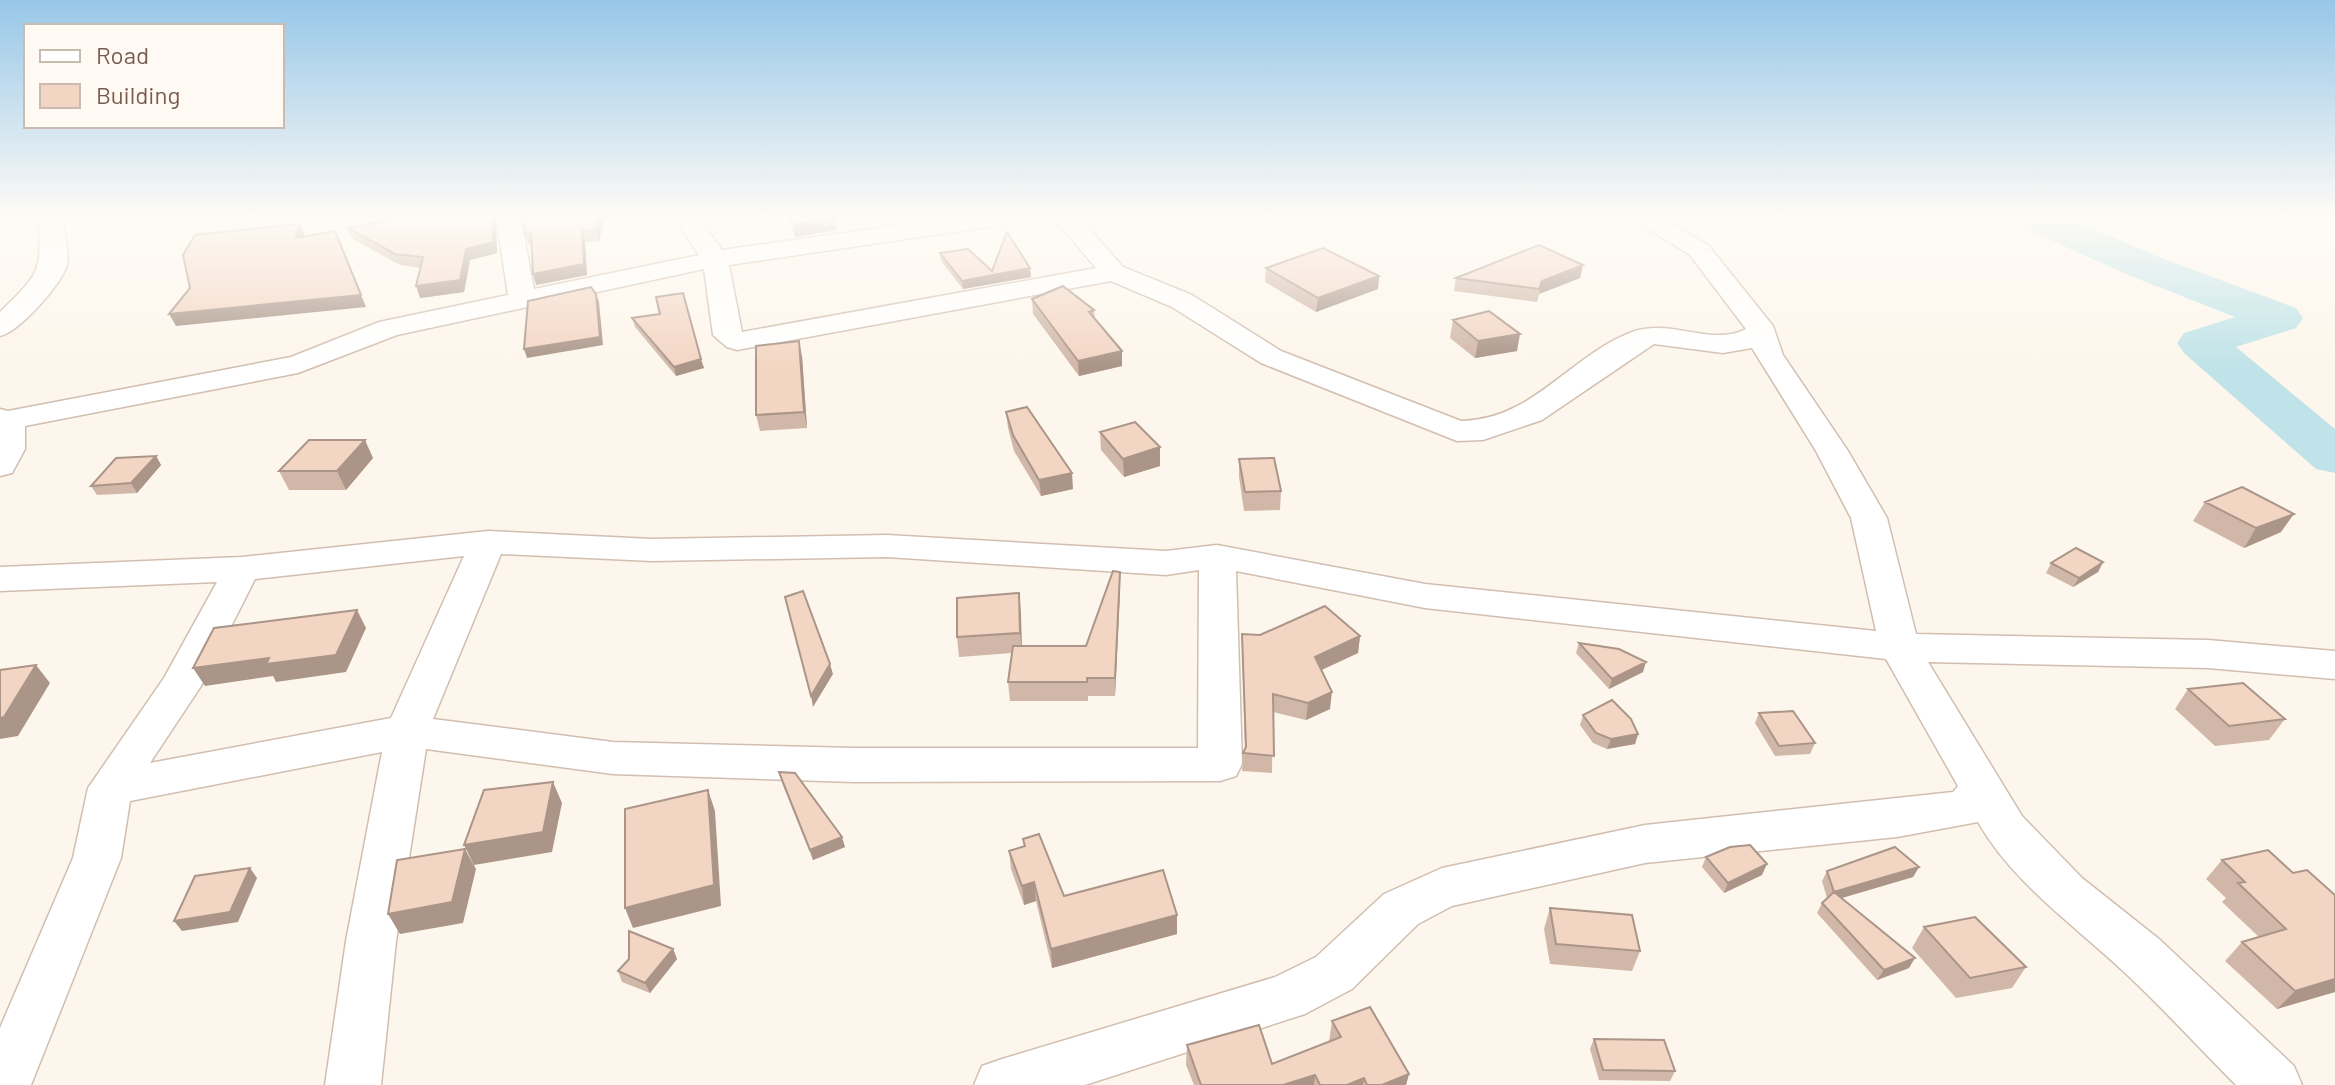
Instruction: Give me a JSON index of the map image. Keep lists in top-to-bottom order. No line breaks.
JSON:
{"legend":["Road","Building"]}
